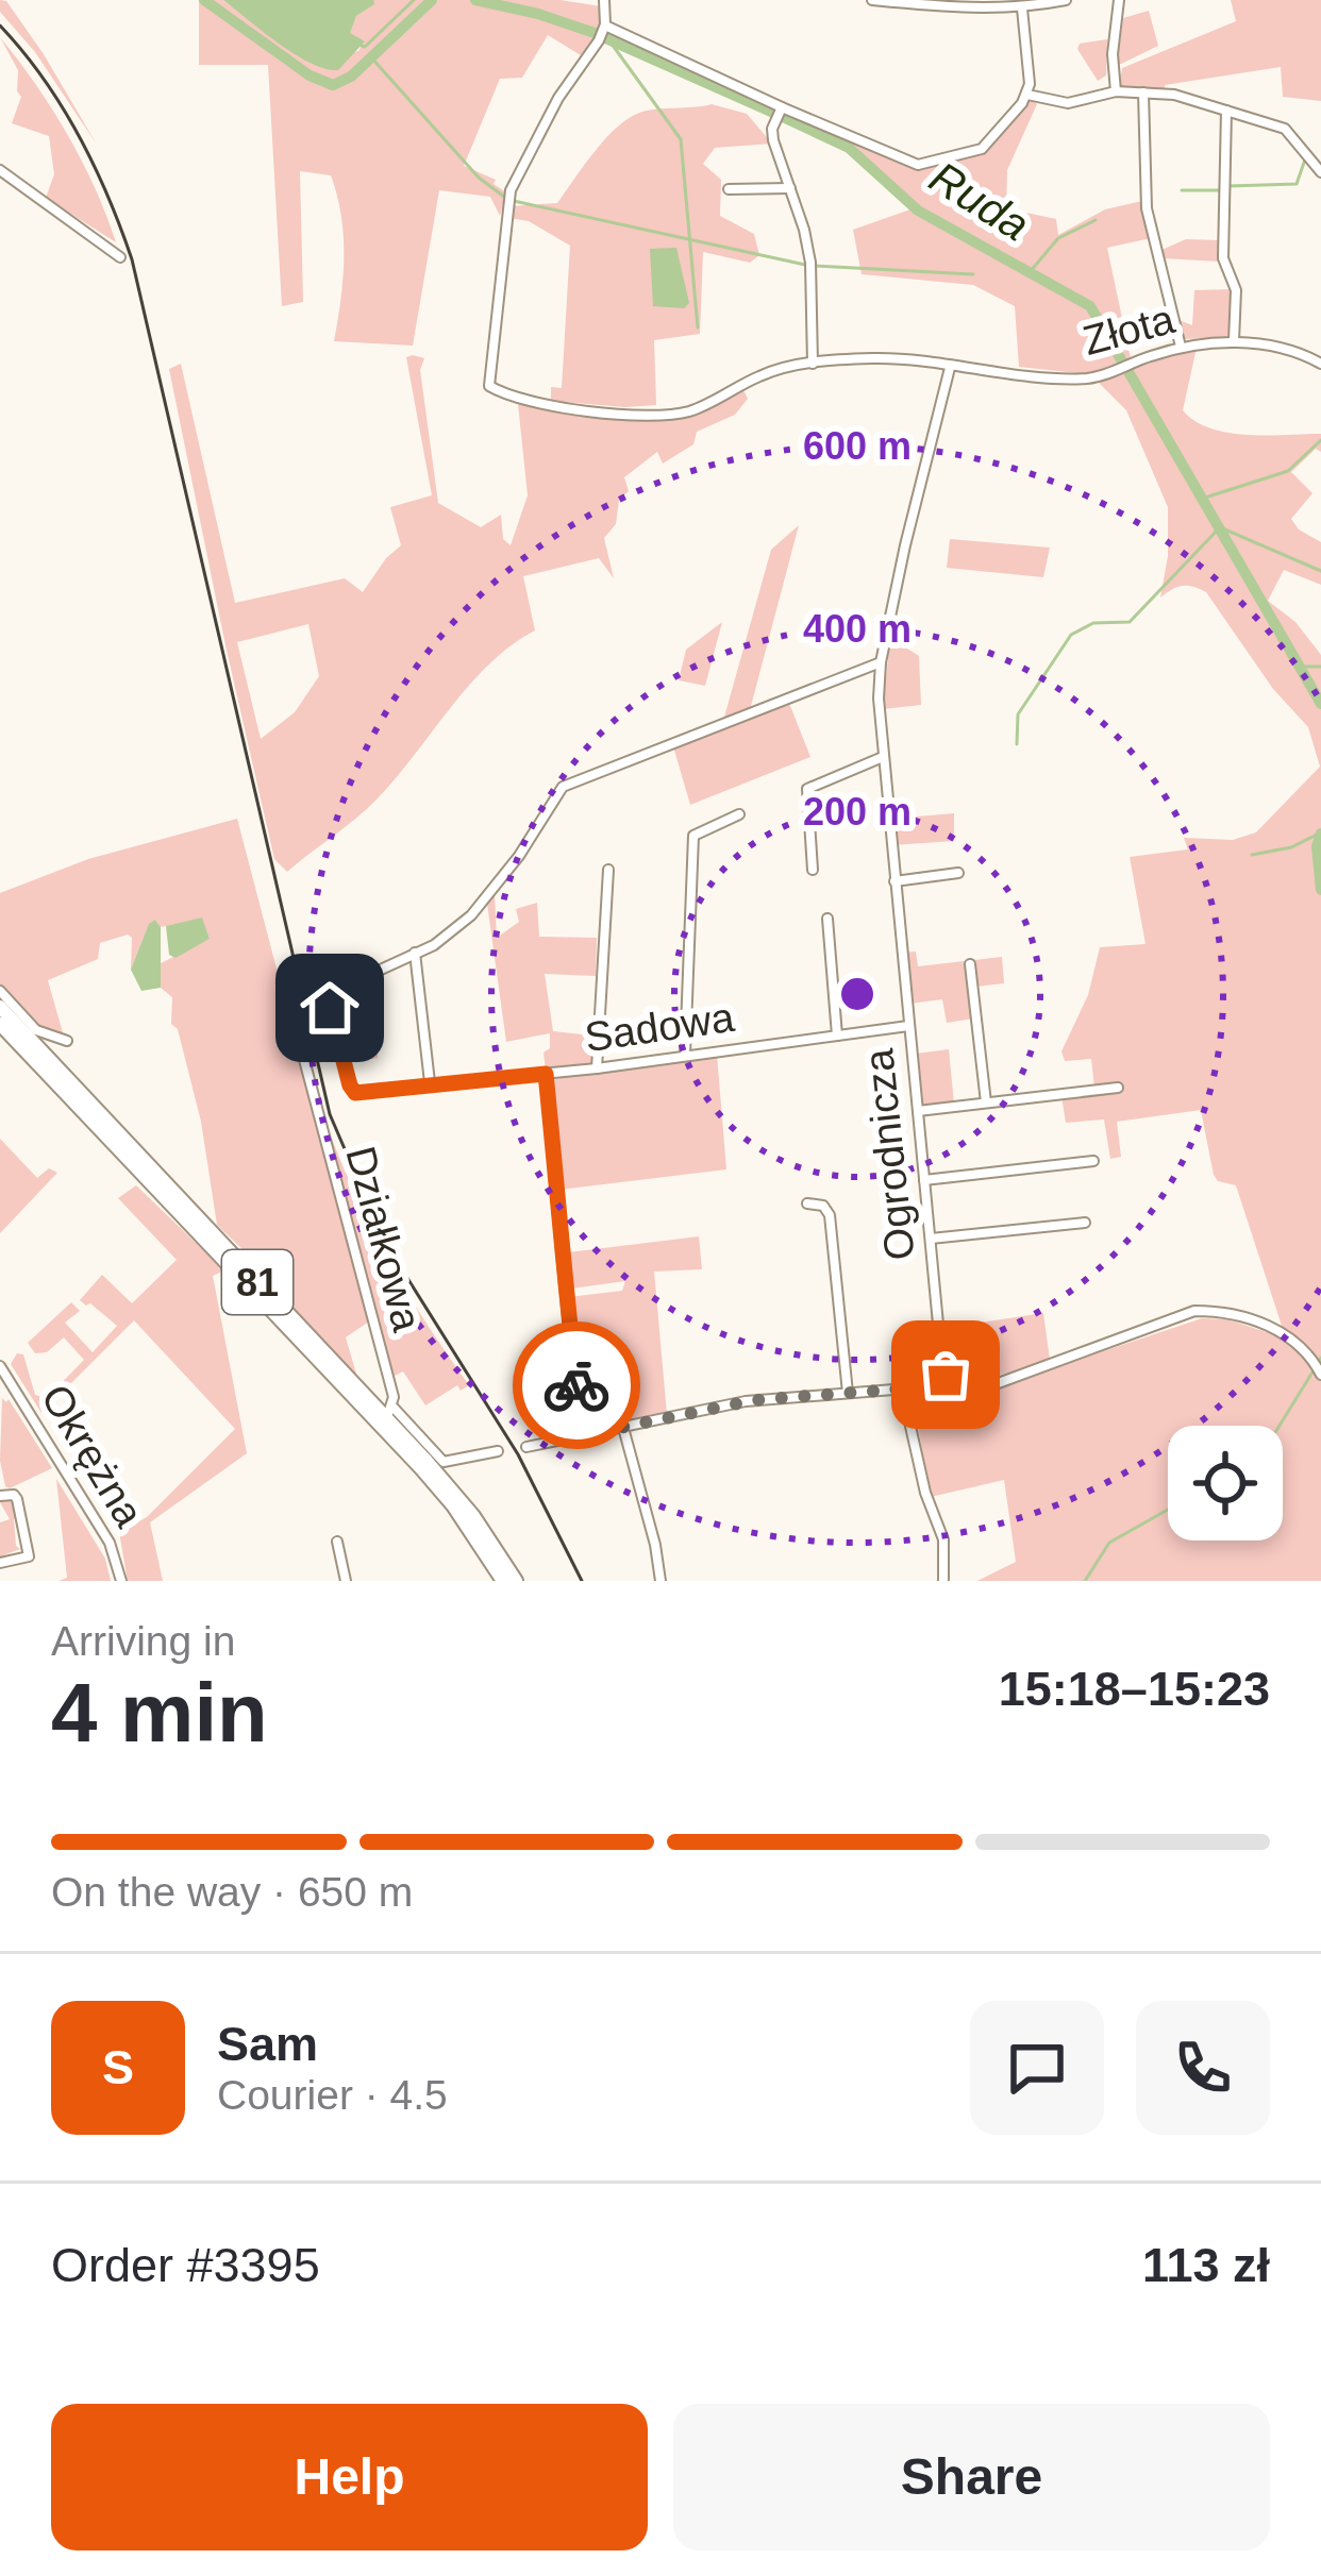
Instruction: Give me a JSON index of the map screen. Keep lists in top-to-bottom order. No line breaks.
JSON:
{"streets":{"main road":["81"],"street":["Złota","Sadowa","Ogrodnicza","Działkowa","Okrężna"]},"crossings":[["Złota","Ogrodnicza"],["Sadowa","Ogrodnicza"],["Działkowa","81"]],"water":["Ruda"],"page":{"heading":["4 min","Arriving in","15:18–15:23"],"panel":["Sam","Courier · 4.5","Order #3395","113 zł"],"bar":"On the way · 650 m","round":"S","buttons":["Help","Share"]},"rings":["600 m","400 m","200 m"]}
